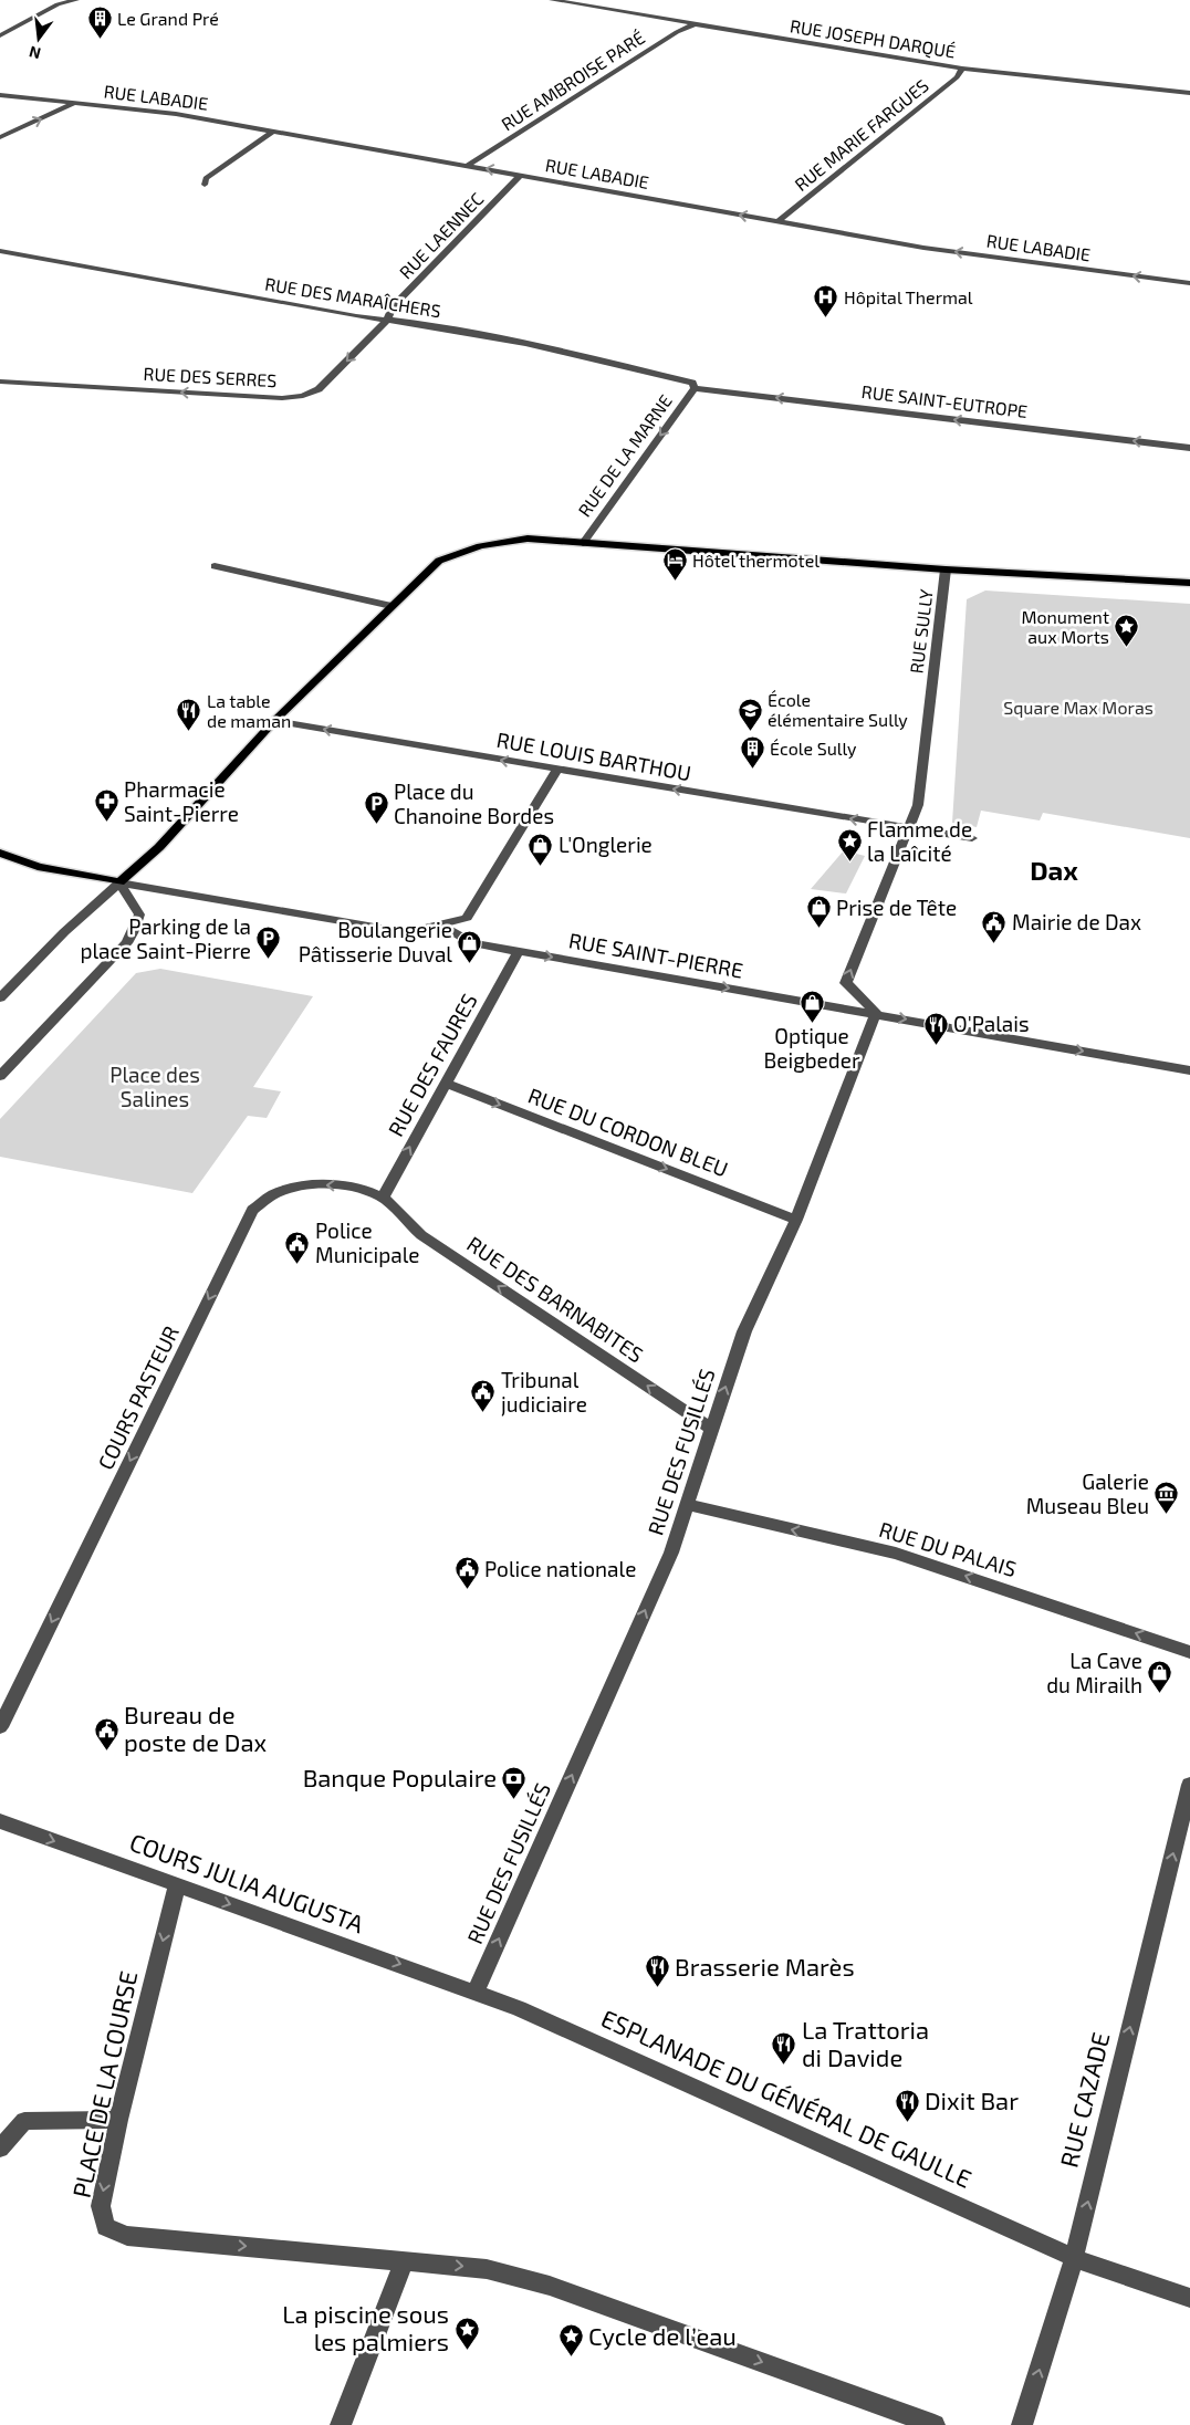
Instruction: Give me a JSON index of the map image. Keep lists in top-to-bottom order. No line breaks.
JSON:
{"streets":{"street":["RUE JOSEPH DARQUÉ","RUE AMBROISE PARÉ","RUE LABADIE","RUE MARIE FARGUES","RUE LAENNEC","RUE DES MARAÎCHERS","RUE DES SERRES","RUE SAINT-EUTROPE","RUE DE LA MARNE","RUE SULLY","RUE LOUIS BARTHOU","RUE SAINT-PIERRE","RUE DES FAURES","RUE DU CORDON BLEU","RUE DES BARNABITES","COURS PASTEUR","RUE DES FUSILLÉS","RUE DU PALAIS","COURS JULIA AUGUSTA","PLACE DE LA COURSE","ESPLANADE DU GÉNÉRAL DE GAULLE","RUE CAZADE"]},"crossings":[["RUE JOSEPH DARQUÉ","RUE AMBROISE PARÉ"],["RUE JOSEPH DARQUÉ","RUE MARIE FARGUES"],["RUE AMBROISE PARÉ","RUE LABADIE"],["RUE LABADIE","RUE MARIE FARGUES"],["RUE LABADIE","RUE LAENNEC"],["RUE LAENNEC","RUE DES MARAÎCHERS"],["RUE LAENNEC","RUE DES SERRES"],["RUE DES MARAÎCHERS","RUE DES SERRES"],["RUE DES MARAÎCHERS","RUE SAINT-EUTROPE"],["RUE DES MARAÎCHERS","RUE DE LA MARNE"],["RUE SAINT-EUTROPE","RUE DE LA MARNE"],["RUE SULLY","RUE LOUIS BARTHOU"],["RUE SULLY","RUE SAINT-PIERRE"],["RUE SULLY","RUE DES FUSILLÉS"],["RUE SAINT-PIERRE","RUE DES FAURES"],["RUE SAINT-PIERRE","RUE DES FUSILLÉS"],["RUE DES FAURES","RUE DU CORDON BLEU"],["RUE DES FAURES","RUE DES BARNABITES"],["RUE DES FAURES","COURS PASTEUR"],["RUE DU CORDON BLEU","RUE DES FUSILLÉS"],["RUE DES BARNABITES","COURS PASTEUR"],["RUE DES BARNABITES","RUE DES FUSILLÉS"],["RUE DES FUSILLÉS","RUE DU PALAIS"],["RUE DES FUSILLÉS","COURS JULIA AUGUSTA"],["RUE DES FUSILLÉS","ESPLANADE DU GÉNÉRAL DE GAULLE"],["COURS JULIA AUGUSTA","PLACE DE LA COURSE"],["COURS JULIA AUGUSTA","ESPLANADE DU GÉNÉRAL DE GAULLE"],["ESPLANADE DU GÉNÉRAL DE GAULLE","RUE CAZADE"]],"one_way":["RUE LABADIE","RUE DES SERRES","RUE SAINT-EUTROPE","RUE DE LA MARNE","RUE SULLY","RUE LOUIS BARTHOU","RUE SAINT-PIERRE","RUE DES FAURES","RUE DU CORDON BLEU","RUE DES BARNABITES","COURS PASTEUR","RUE DES FUSILLÉS","RUE DU PALAIS","COURS JULIA AUGUSTA","RUE CAZADE"],"districts":["Dax"],"parks":["Square Max Moras","Place des Salines"],"places":{"building":["Le Grand Pré","École Sully"],"hospital":["Hôpital Thermal"],"hotel":["Hôtel thermotel"],"place":["Monument aux Morts","Flamme de la Laîcité","La piscine sous les palmiers","Cycle de l’eau"],"school or university":["École élémentaire Sully"],"restaurant":["La table de maman","O'Palais","Brasserie Marès","La Trattoria di Davide","Dixit Bar"],"pharmacy":["Pharmacie Saint-Pierre"],"parking":["Place du Chanoine Bordes","Parking de la place Saint-Pierre"],"shop":["L'Onglerie","Prise de Tête","Boulangerie Pâtisserie Duval","Optique Beigbeder","La Cave du Mirailh"],"public building":["Mairie de Dax","Police Municipale","Tribunal judiciaire","Police nationale","Bureau de poste de Dax"],"museum":["Galerie Museau Bleu"],"bank":["Banque Populaire"]},"north":"bottom"}
